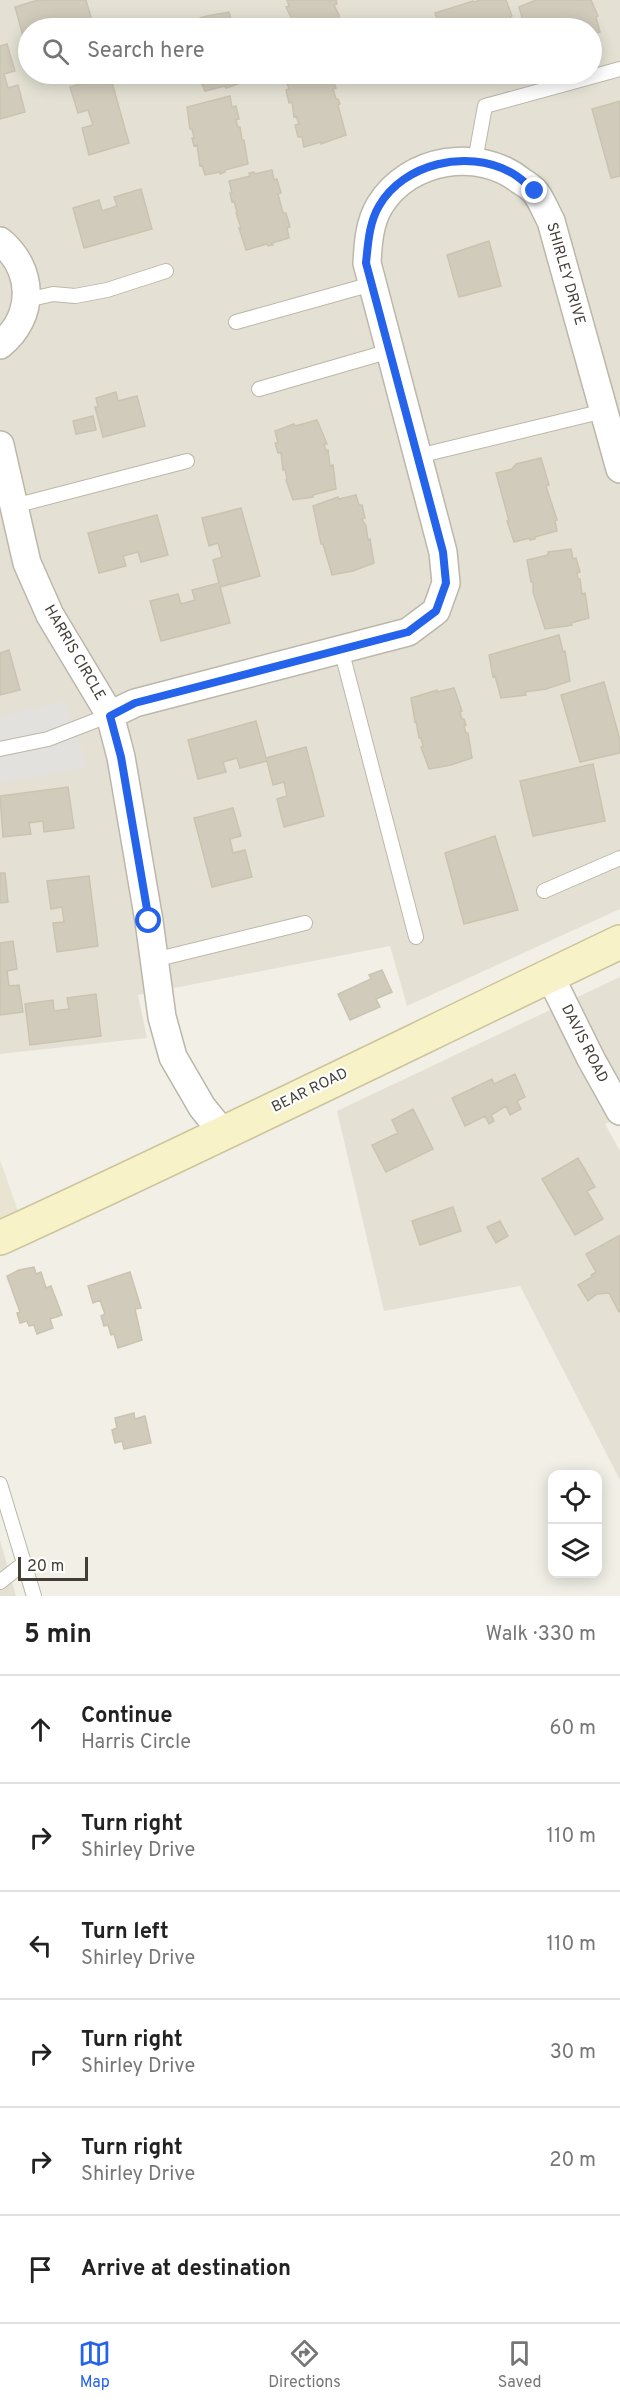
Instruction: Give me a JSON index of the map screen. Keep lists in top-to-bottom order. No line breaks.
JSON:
{"streets":{"main road":["BEAR ROAD"],"street":["SHIRLEY DRIVE","HARRIS CIRCLE","DAVIS ROAD"]},"crossings":[["SHIRLEY DRIVE","HARRIS CIRCLE"],["HARRIS CIRCLE","BEAR ROAD"],["DAVIS ROAD","BEAR ROAD"]],"scale_bar":"20 m","page":{"search":"Search here","scale":"20 m","heading":["5 min","Walk · 330 m"],"list":[["Continue","Harris Circle","60 m"],["Turn right","Shirley Drive","110 m"],["Turn left","Shirley Drive","110 m"],["Turn right","Shirley Drive","30 m"],["Turn right","Shirley Drive","20 m"],"Arrive at destination"],"nav":["Map","Directions","Saved"]}}
